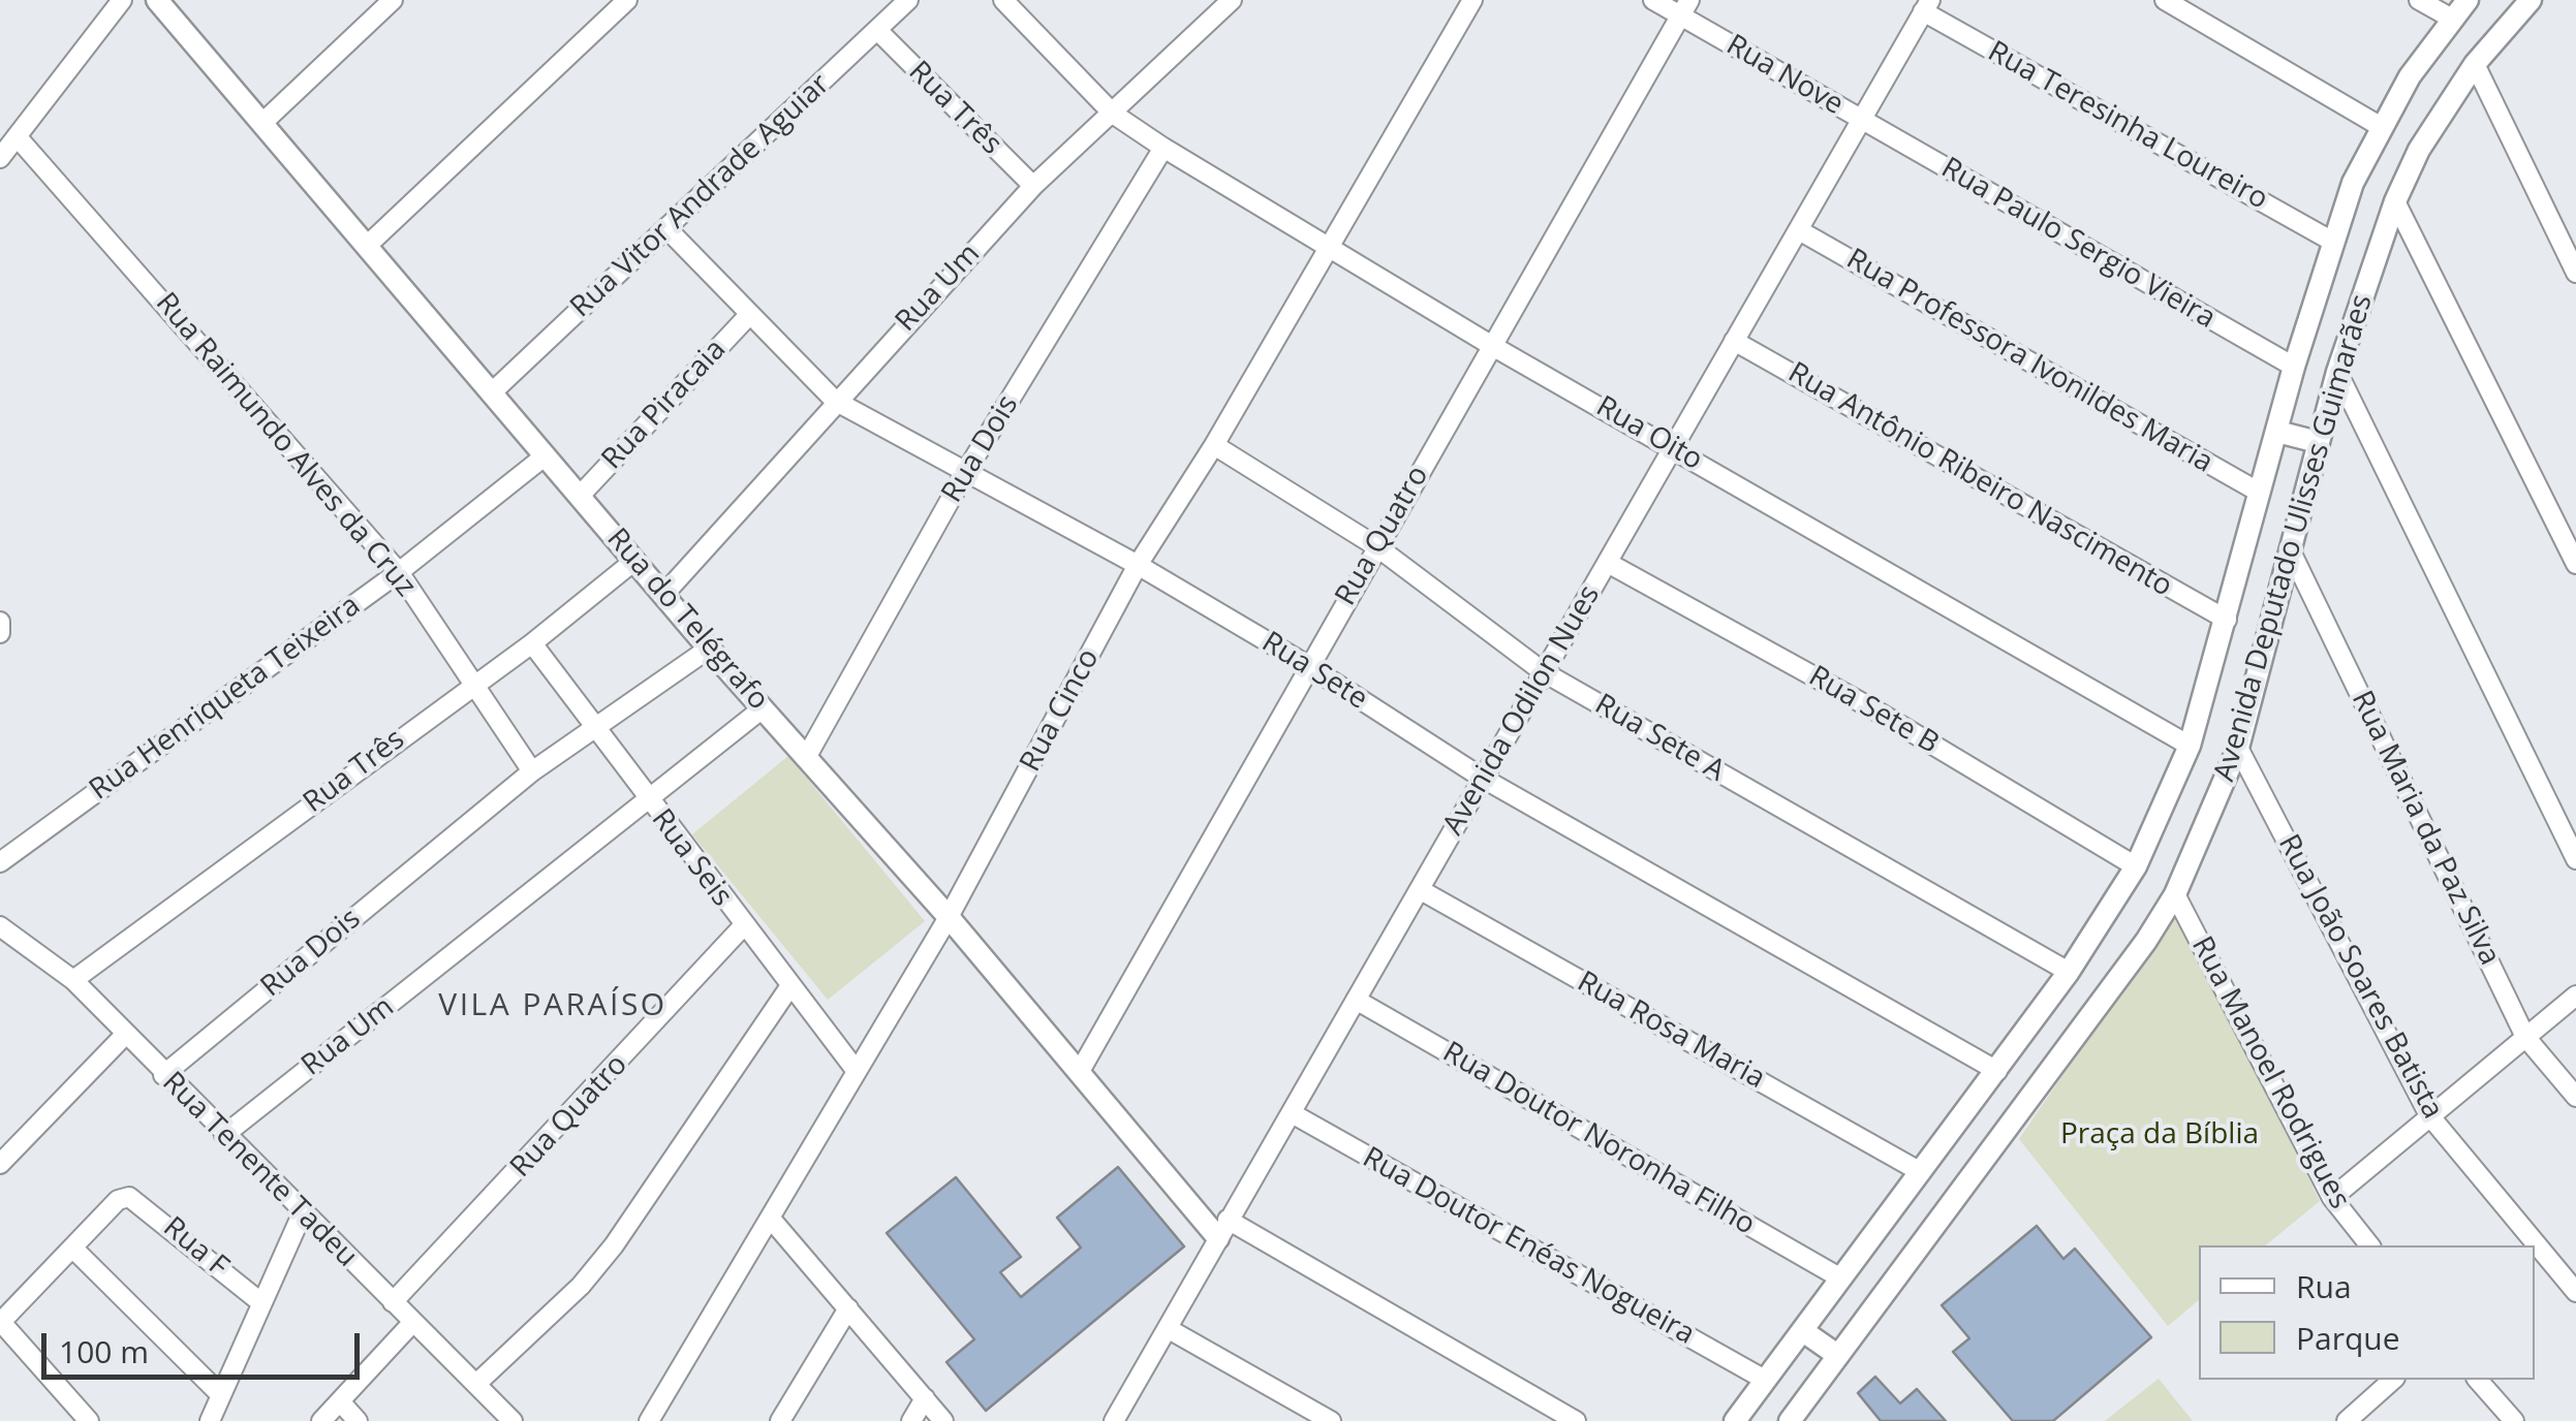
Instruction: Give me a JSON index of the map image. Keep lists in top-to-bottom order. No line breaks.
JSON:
{"streets":{"street":["Rua Nove","Rua Três","Rua Teresinha Loureiro","Rua Vitor Andrade Aguiar","Rua Paulo Sergio Vieira","Rua Um","Rua Professora Ivonildes Maria","Rua Piracaia","Rua Oito","Rua Raimundo Alves da Cruz","Rua Dois","Rua Antônio Ribeiro Nascimento","Rua Quatro","Avenida Deputado Ulisses Guimarães","Rua do Telégrafo","Rua Sete","Rua Henriqueta Teixeira","Rua Cinco","Avenida Odilon Nues","Rua Sete B","Rua Sete A","Rua Maria da Paz Silva","Rua Seis","Rua João Soares Batista","Rua Rosa Maria","Rua Manoel Rodrigues","Rua Doutor Noronha Filho","Rua Tenente Tadeu","Rua Doutor Enéas Nogueira","Rua F"]},"crossings":[["Rua Nove","Rua Paulo Sergio Vieira"],["Rua Nove","Rua Quatro"],["Rua Nove","Avenida Odilon Nues"],["Rua Três","Rua Vitor Andrade Aguiar"],["Rua Três","Rua Um"],["Rua Três","Rua Raimundo Alves da Cruz"],["Rua Três","Rua do Telégrafo"],["Rua Três","Rua Seis"],["Rua Três","Rua Tenente Tadeu"],["Rua Teresinha Loureiro","Avenida Deputado Ulisses Guimarães"],["Rua Teresinha Loureiro","Avenida Odilon Nues"],["Rua Vitor Andrade Aguiar","Rua do Telégrafo"],["Rua Vitor Andrade Aguiar","Rua Sete"],["Rua Paulo Sergio Vieira","Avenida Deputado Ulisses Guimarães"],["Rua Paulo Sergio Vieira","Avenida Odilon Nues"],["Rua Um","Rua Oito"],["Rua Um","Rua do Telégrafo"],["Rua Um","Rua Sete"],["Rua Um","Rua Seis"],["Rua Um","Rua Tenente Tadeu"],["Rua Professora Ivonildes Maria","Avenida Deputado Ulisses Guimarães"],["Rua Professora Ivonildes Maria","Avenida Odilon Nues"],["Rua Piracaia","Rua do Telégrafo"],["Rua Piracaia","Rua Sete"],["Rua Oito","Rua Dois"],["Rua Oito","Rua Quatro"],["Rua Oito","Avenida Deputado Ulisses Guimarães"],["Rua Oito","Rua Cinco"],["Rua Oito","Avenida Odilon Nues"],["Rua Raimundo Alves da Cruz","Rua Dois"],["Rua Raimundo Alves da Cruz","Rua Henriqueta Teixeira"],["Rua Dois","Rua do Telégrafo"],["Rua Dois","Rua Sete"],["Rua Dois","Rua Seis"],["Rua Dois","Rua Tenente Tadeu"],["Rua Antônio Ribeiro Nascimento","Avenida Deputado Ulisses Guimarães"],["Rua Antônio Ribeiro Nascimento","Avenida Odilon Nues"],["Rua Quatro","Rua do Telégrafo"],["Rua Quatro","Rua Sete"],["Rua Quatro","Rua Sete A"],["Rua Quatro","Rua Seis"],["Rua Quatro","Rua Tenente Tadeu"],["Avenida Deputado Ulisses Guimarães","Rua Sete"],["Avenida Deputado Ulisses Guimarães","Rua Sete B"],["Avenida Deputado Ulisses Guimarães","Rua Sete A"],["Avenida Deputado Ulisses Guimarães","Rua Maria da Paz Silva"],["Avenida Deputado Ulisses Guimarães","Rua João Soares Batista"],["Avenida Deputado Ulisses Guimarães","Rua Rosa Maria"],["Avenida Deputado Ulisses Guimarães","Rua Manoel Rodrigues"],["Avenida Deputado Ulisses Guimarães","Rua Doutor Noronha Filho"],["Avenida Deputado Ulisses Guimarães","Rua Doutor Enéas Nogueira"],["Rua do Telégrafo","Rua Henriqueta Teixeira"],["Rua do Telégrafo","Rua Cinco"],["Rua do Telégrafo","Avenida Odilon Nues"],["Rua Sete","Rua Cinco"],["Rua Sete","Avenida Odilon Nues"],["Rua Cinco","Rua Sete A"],["Rua Cinco","Rua Seis"],["Avenida Odilon Nues","Rua Sete B"],["Avenida Odilon Nues","Rua Sete A"],["Avenida Odilon Nues","Rua Rosa Maria"],["Avenida Odilon Nues","Rua Doutor Noronha Filho"],["Avenida Odilon Nues","Rua Doutor Enéas Nogueira"]],"districts":["VILA PARAÍSO"],"parks":["Praça da Bíblia"],"legend":["Rua","Parque"],"scale_bar":"100 m"}
